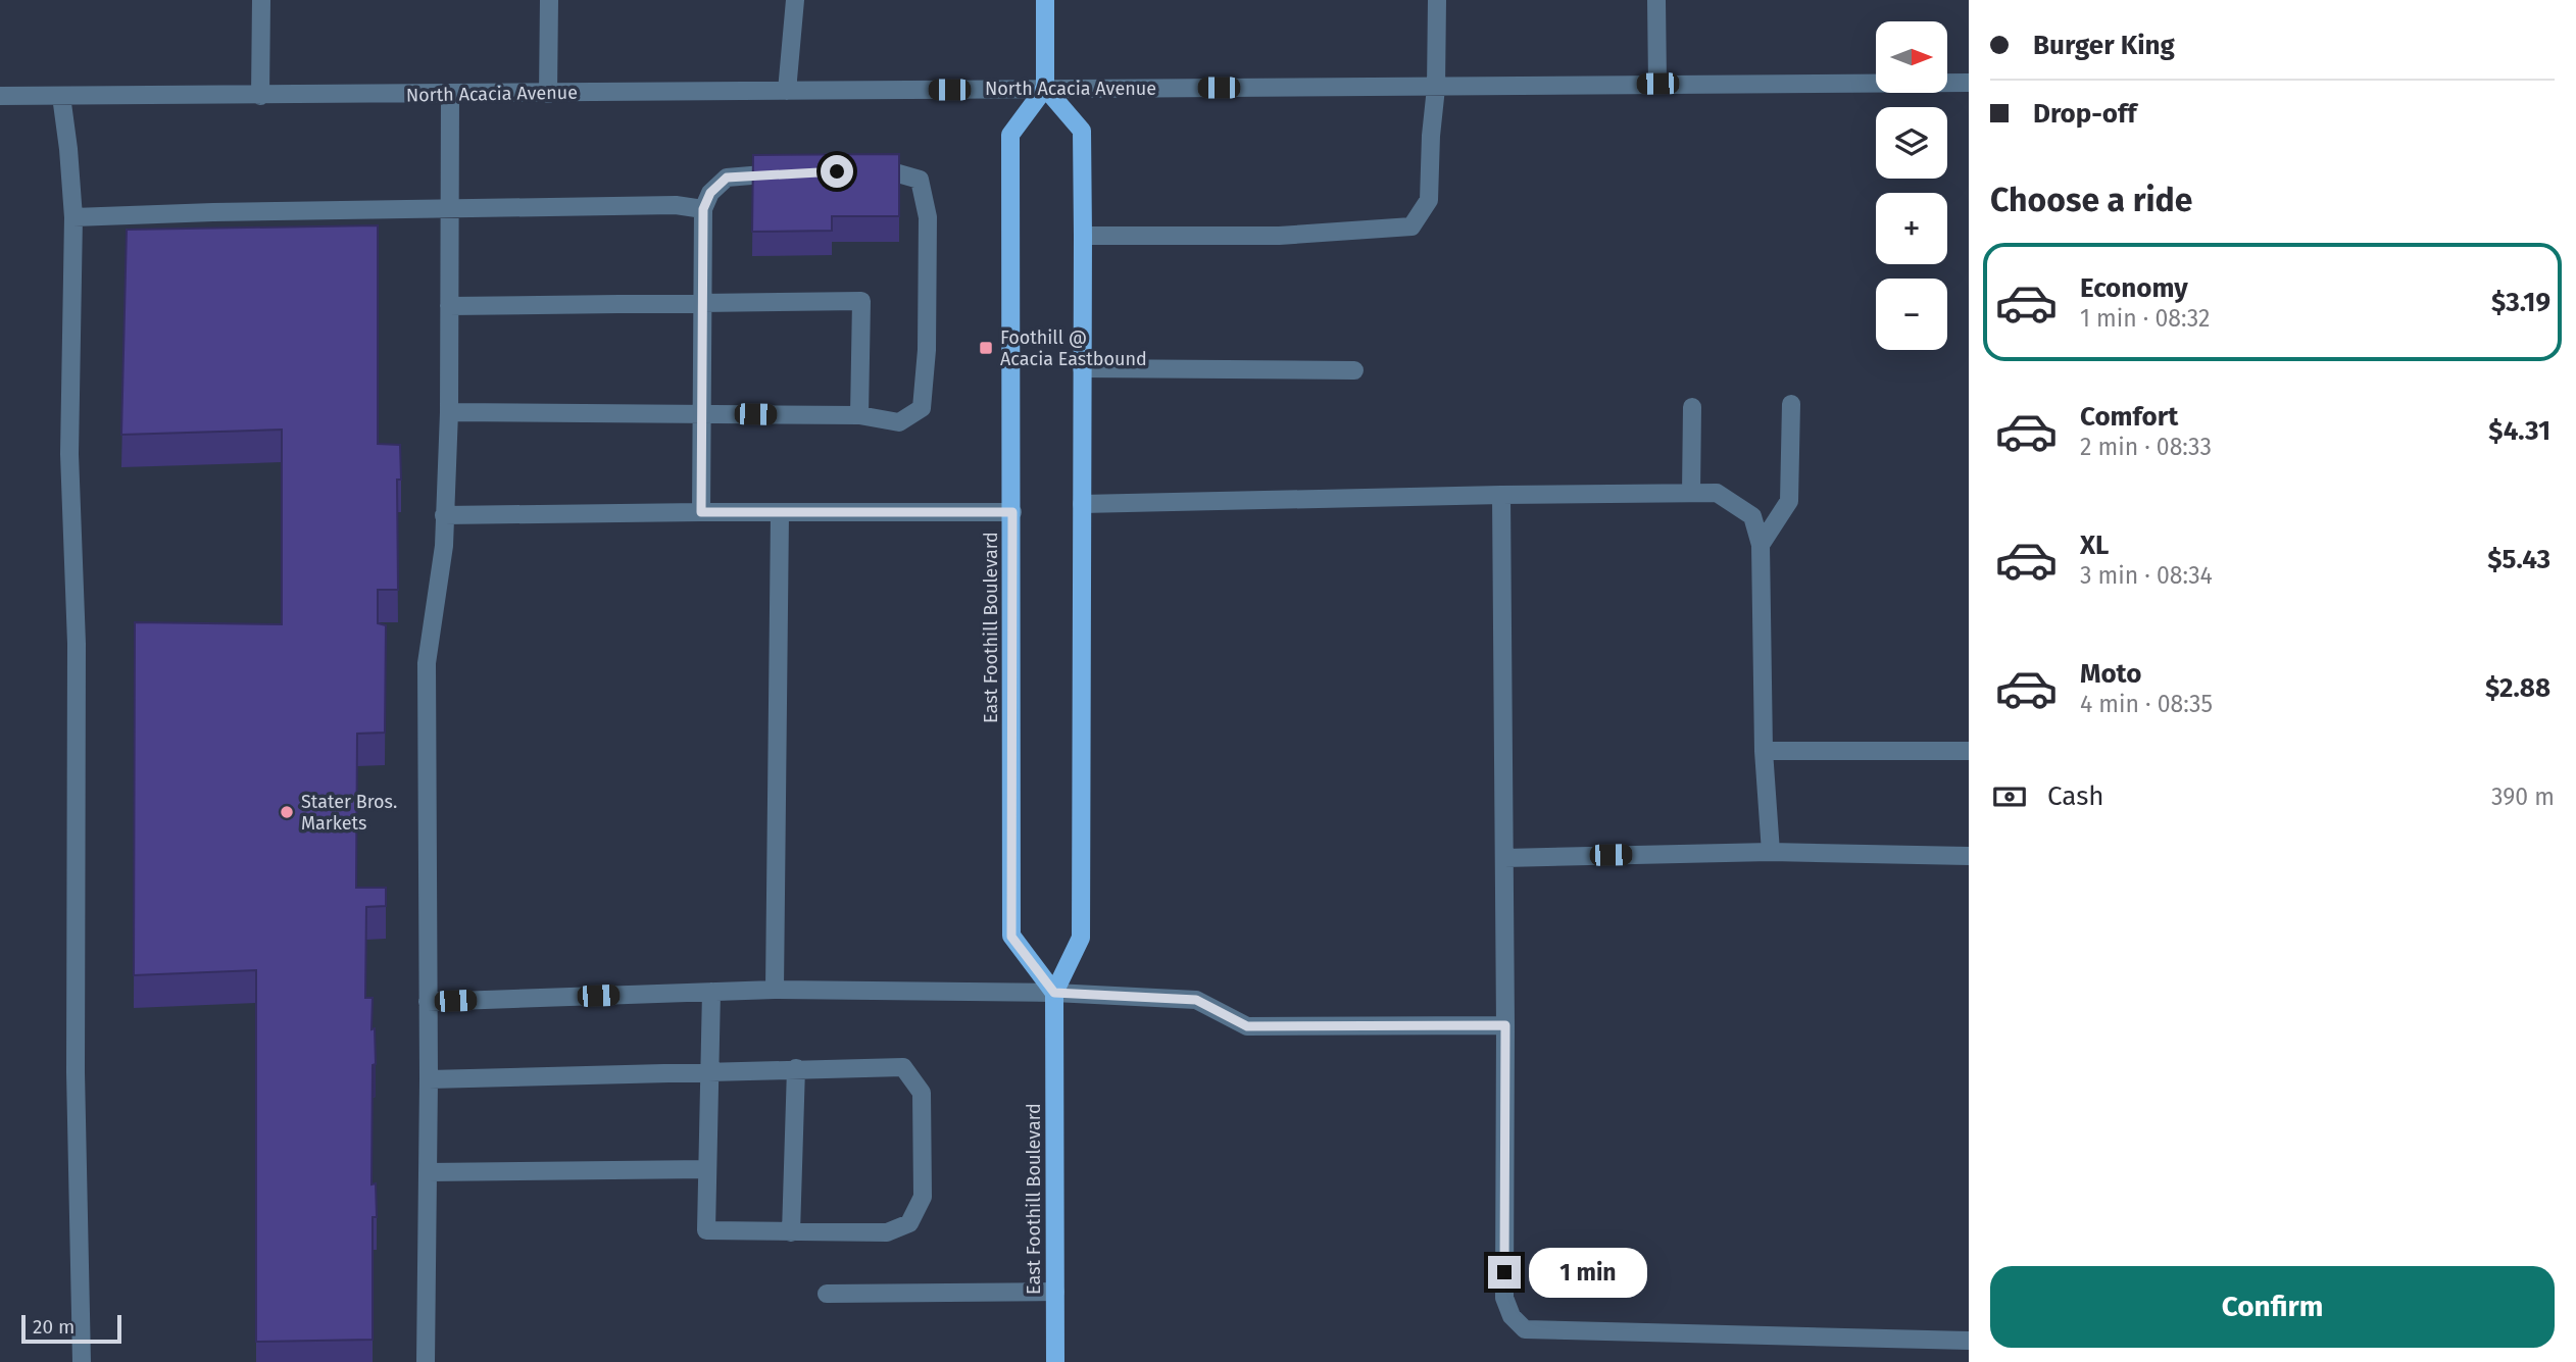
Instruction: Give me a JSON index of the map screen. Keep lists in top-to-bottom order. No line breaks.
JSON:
{"streets":{"main road":["East Foothill Boulevard"],"street":["North Acacia Avenue"]},"crossings":[["North Acacia Avenue","East Foothill Boulevard"]],"places":{"transit":["Foothill @ Acacia Eastbound"],"other":["Stater Bros. Markets"]},"scale_bar":"20 m","north":"right","page":{"banner":["Burger King","Drop-off"],"map_buttons":["+","−"],"heading":"Choose a ride","list":[{"name":"Economy","note":"1 min · 08:32","value":"$3.19"},{"name":"Comfort","note":"2 min · 08:33","value":"$4.31"},{"name":"XL","note":"3 min · 08:34","value":"$5.43"},{"name":"Moto","note":"4 min · 08:35","value":"$2.88"}],"pay":["Cash","390 m"],"bubble":"1 min","buttons":"Confirm","scale":"20 m"}}
